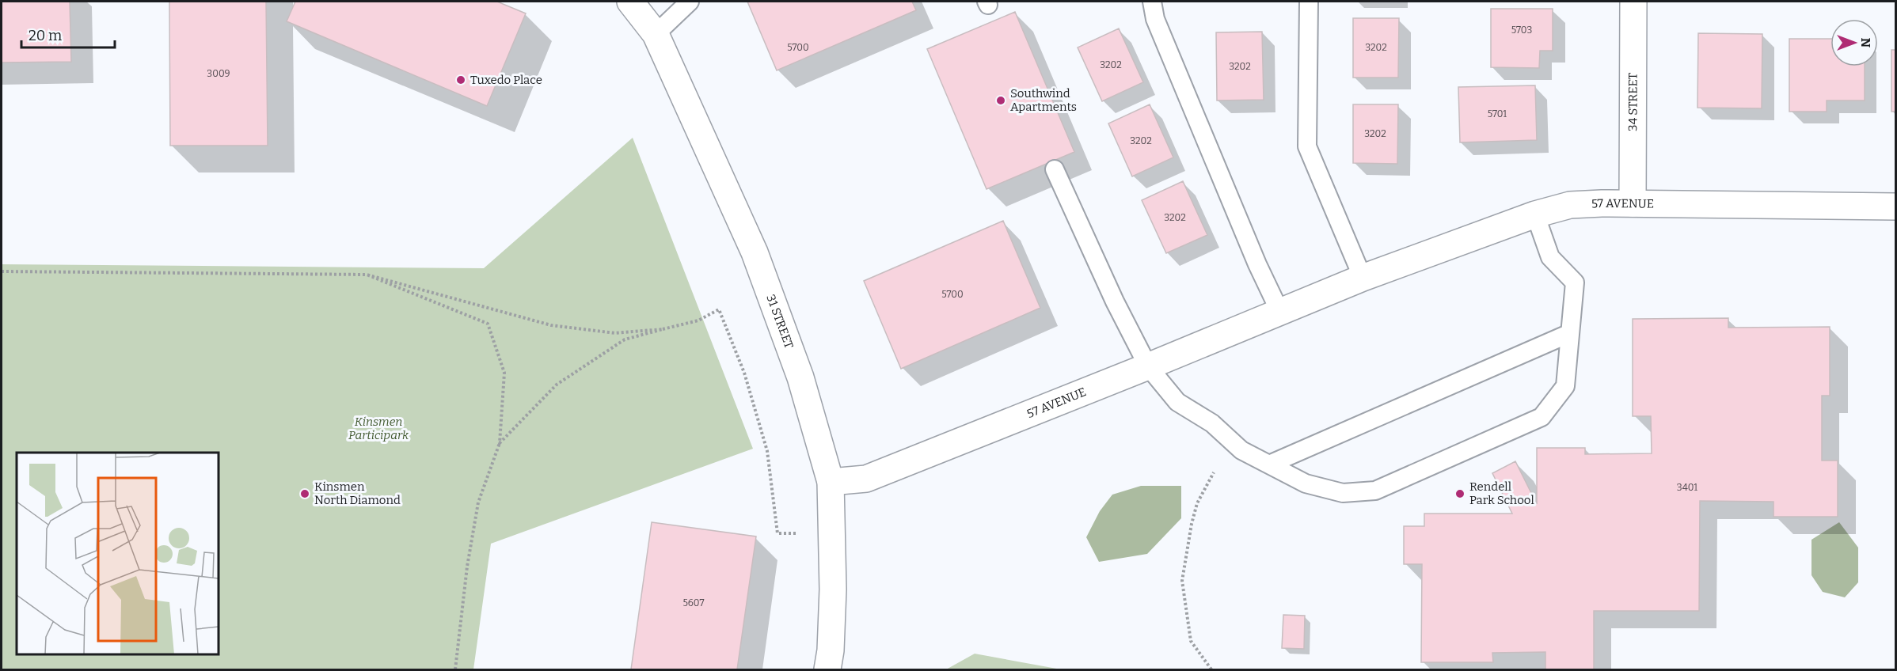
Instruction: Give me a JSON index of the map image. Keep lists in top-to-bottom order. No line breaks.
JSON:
{"streets":{"street":["34 STREET","57 AVENUE","31 STREET"]},"crossings":[["34 STREET","57 AVENUE"],["57 AVENUE","31 STREET"]],"parks":["Kinsmen Participark"],"places":["Tuxedo Place","Southwind Apartments","Kinsmen North Diamond","Rendell Park School"],"house_numbers":["5703","5700","3202","3202","3202","3009","5701","3202","3202","3202","5700","3401","5607"],"scale_bar":"20 m","north":"right"}
